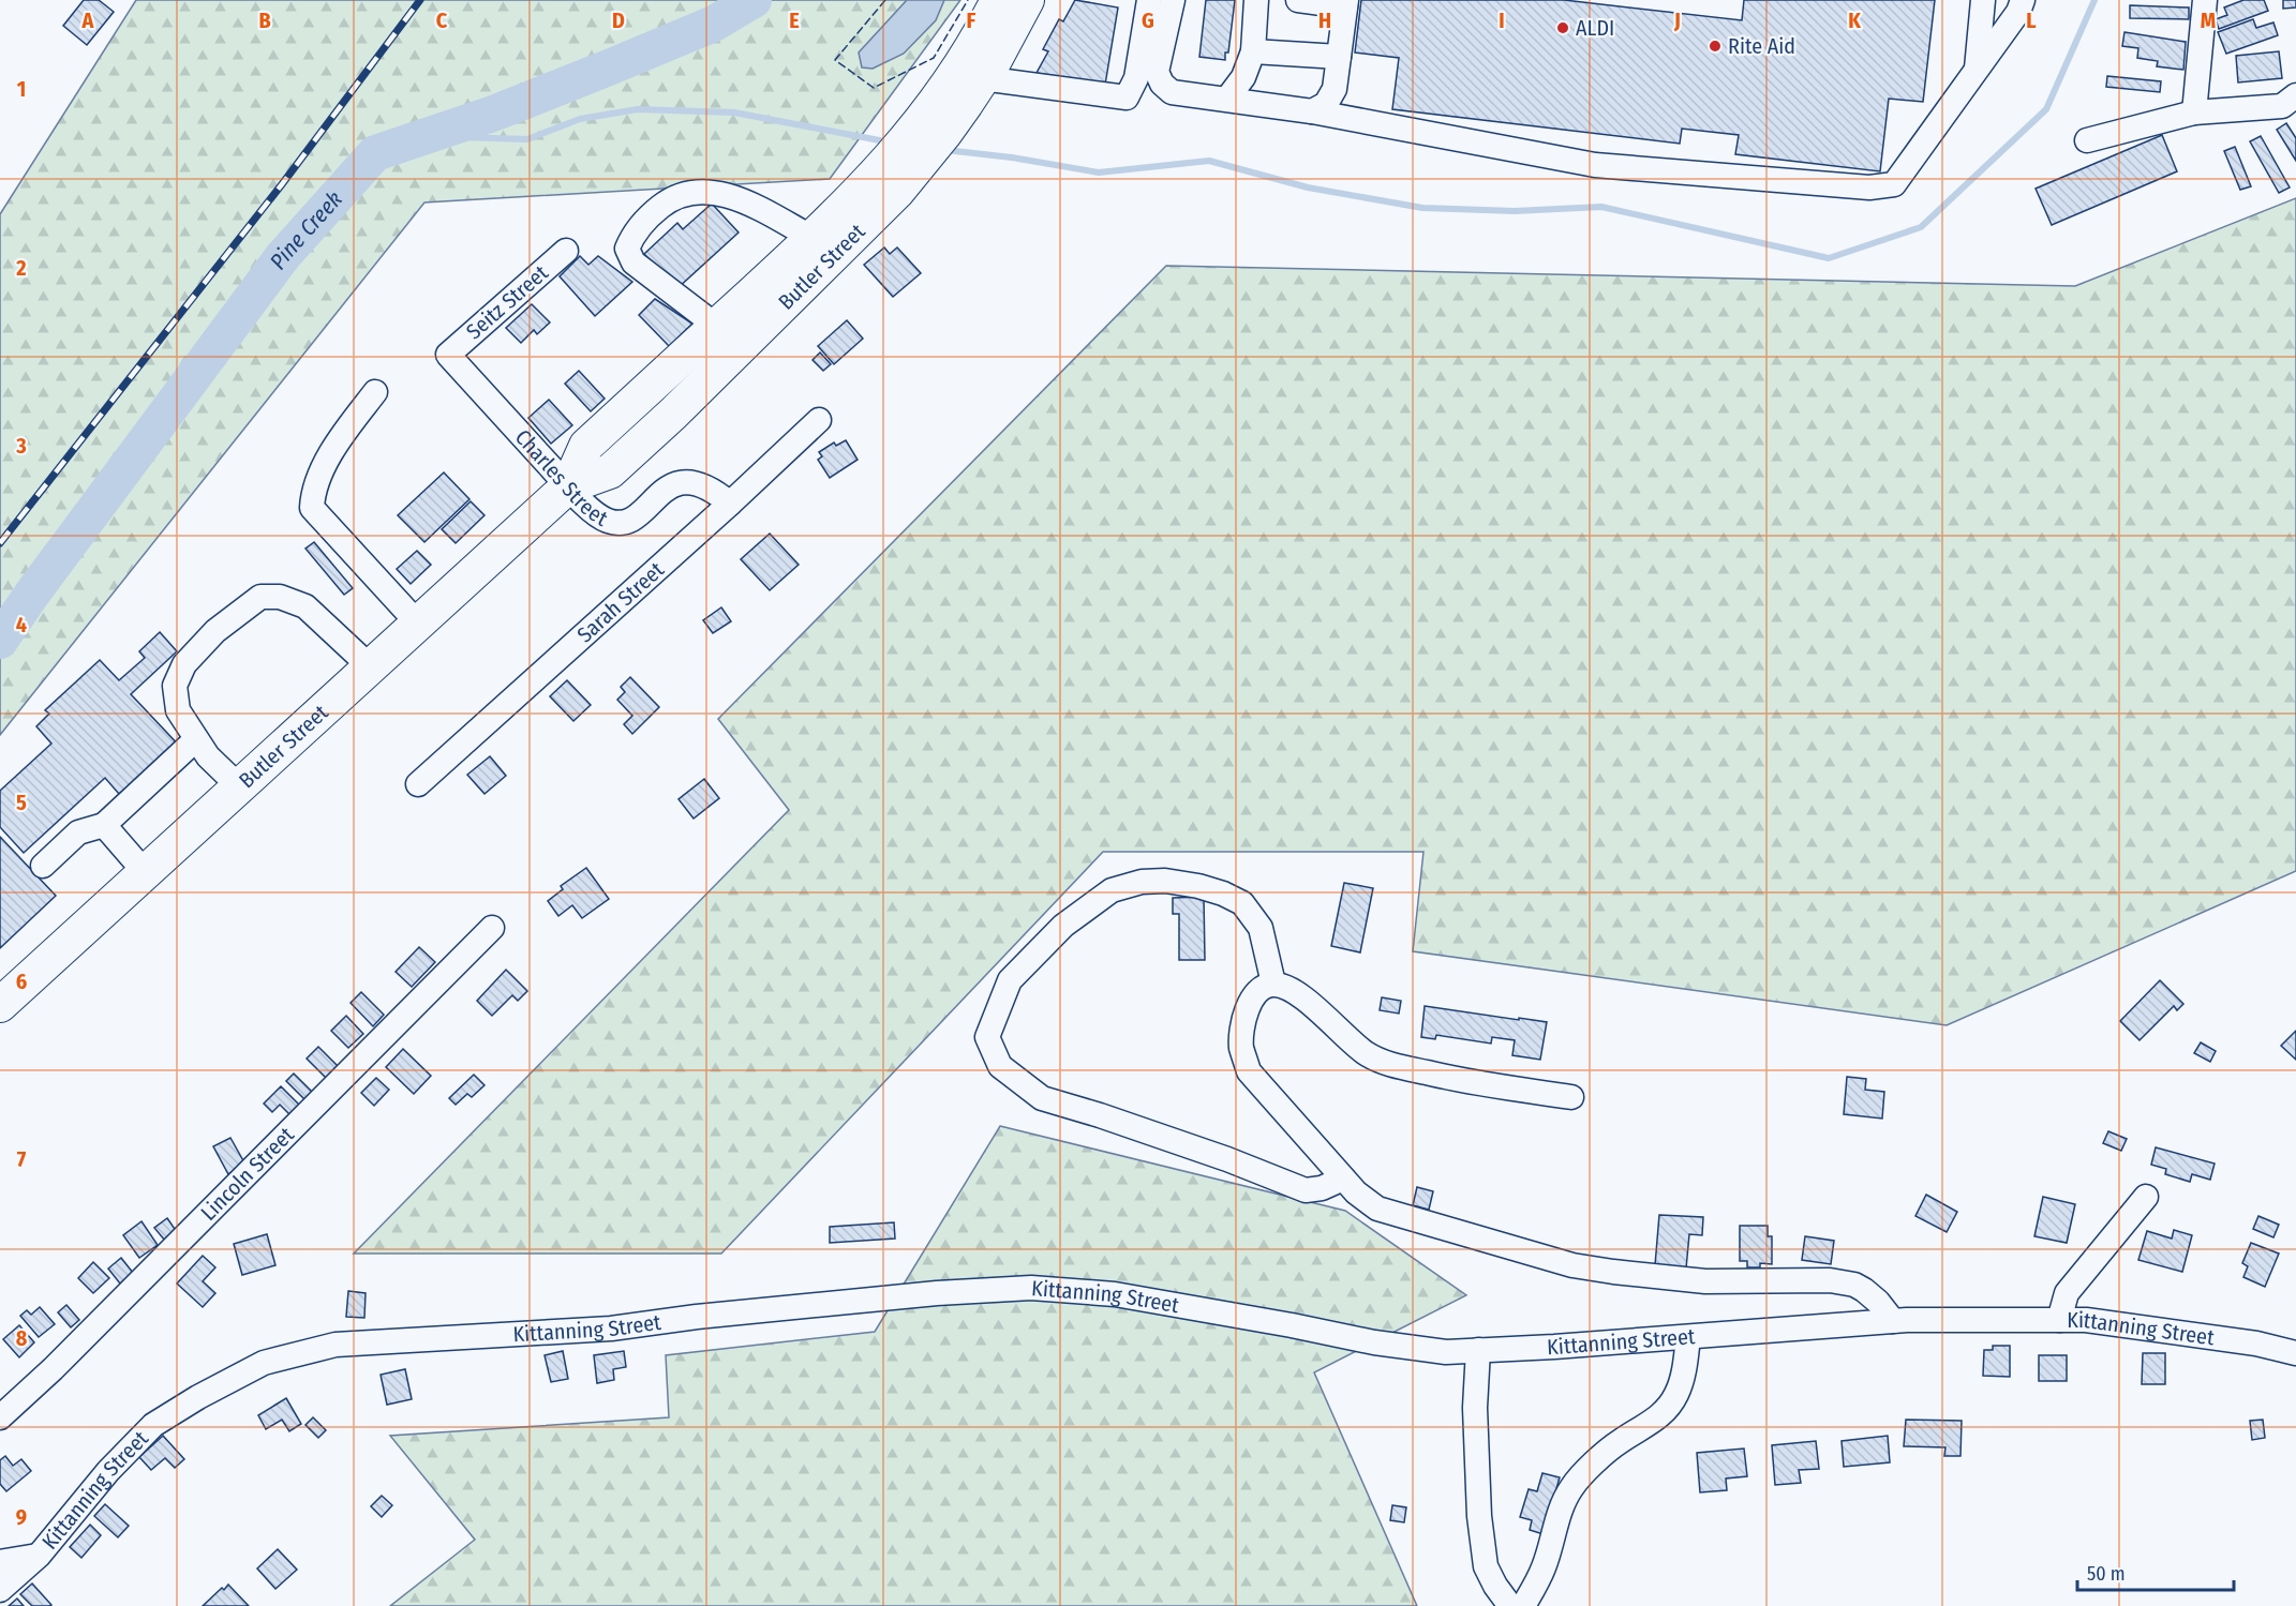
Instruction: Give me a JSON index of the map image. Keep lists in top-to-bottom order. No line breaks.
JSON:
{"streets":{"highway":["Butler Street"],"street":["Seitz Street","Charles Street","Sarah Street","Lincoln Street","Kittanning Street"]},"crossings":[["Butler Street","Charles Street"],["Seitz Street","Charles Street"],["Charles Street","Sarah Street"]],"water":["Pine Creek"],"places":["ALDI","Rite Aid"],"scale_bar":"50 m","grid":{"columns":["A","B","C","D","E","F","G","H","I","J","K","L","M"],"rows":["1","2","3","4","5","6","7","8","9"]}}
